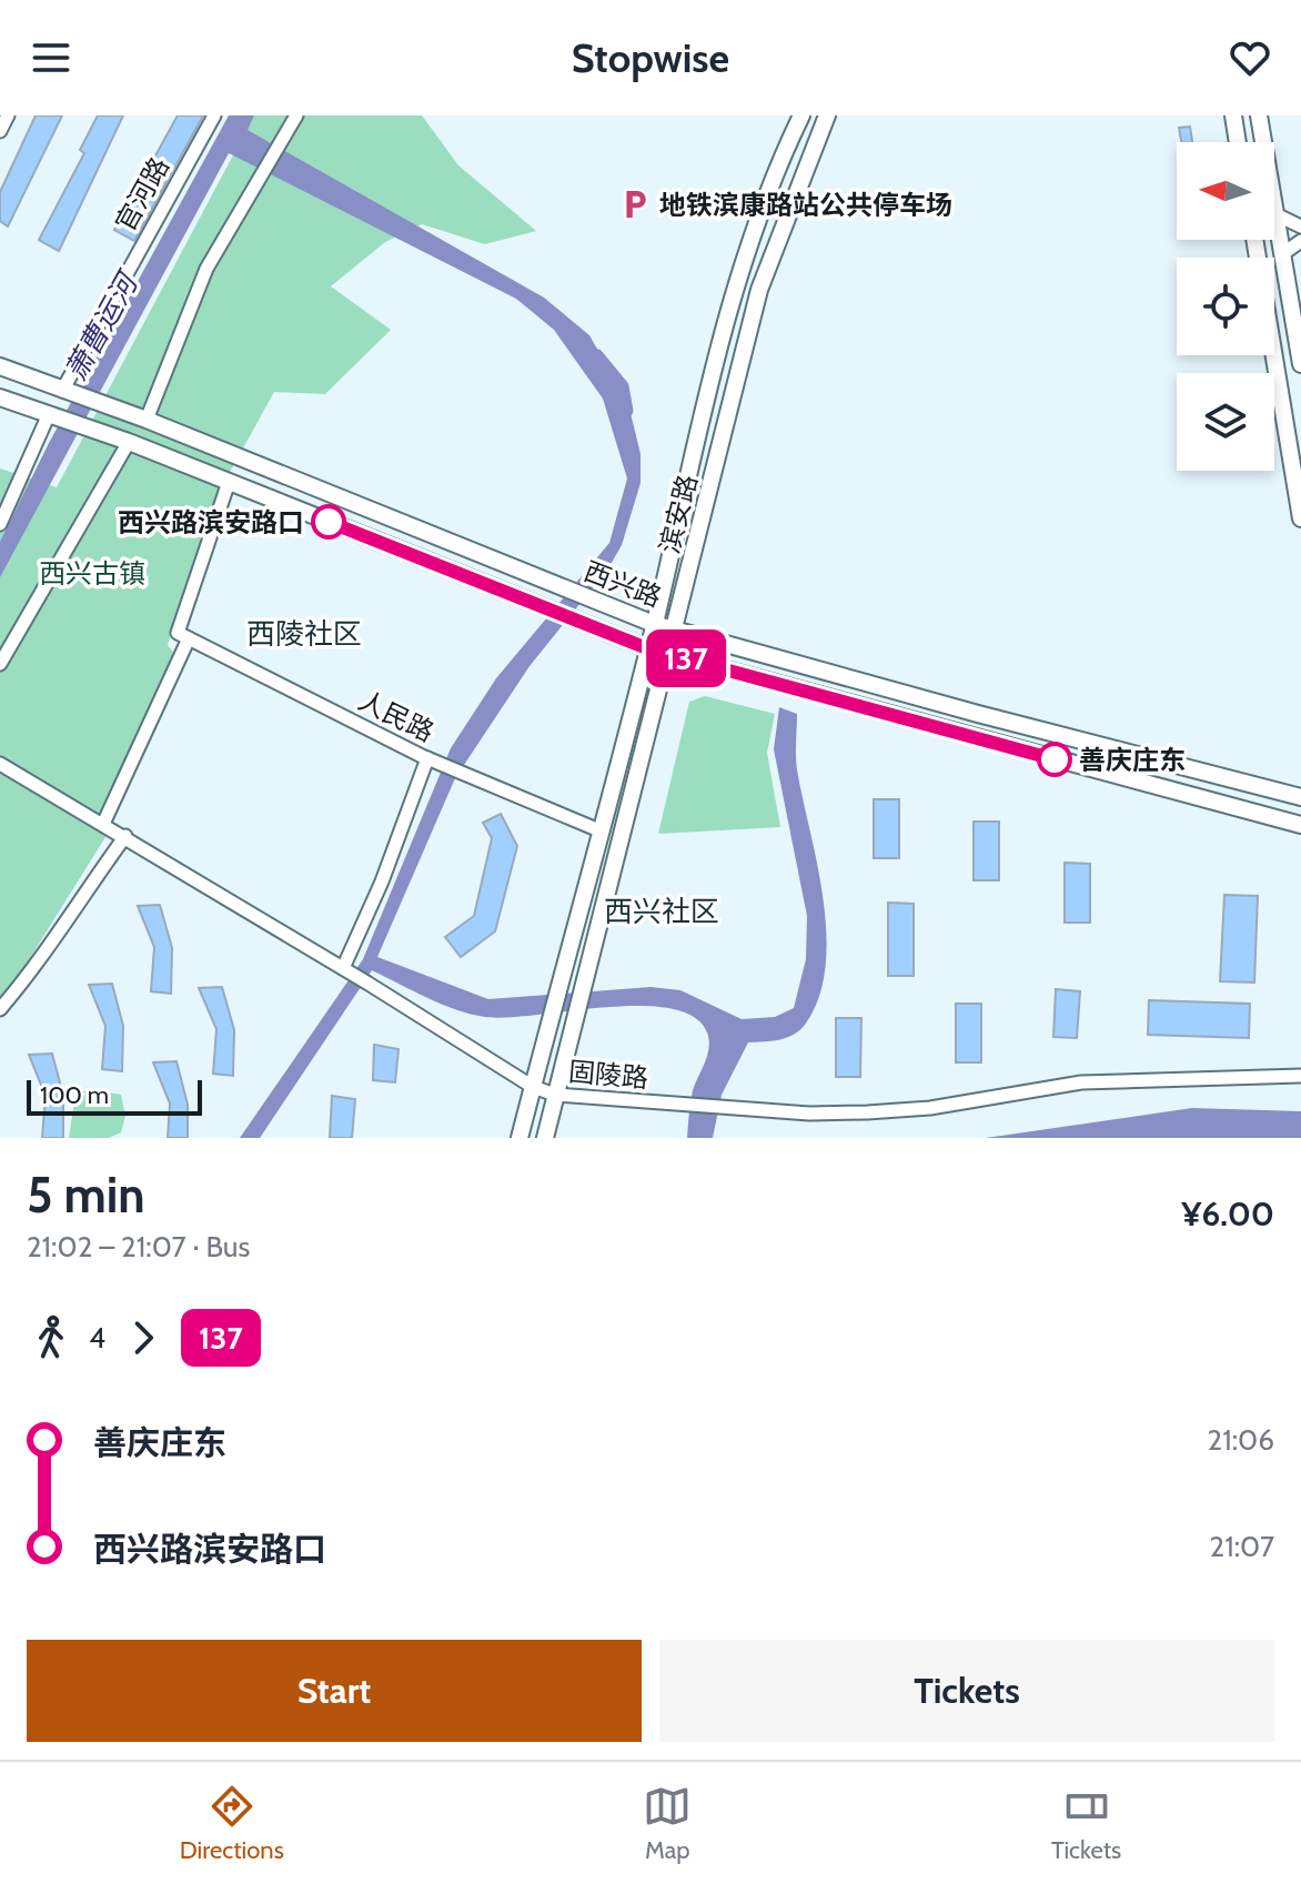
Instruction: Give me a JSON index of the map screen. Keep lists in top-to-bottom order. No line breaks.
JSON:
{"streets":{"main road":["滨安路","西兴路"],"street":["官河路","人民路","固陵路"]},"crossings":[["官河路","西兴路"],["滨安路","西兴路"],["滨安路","人民路"],["滨安路","固陵路"]],"districts":["西陵社区","西兴社区"],"water":["萧曹运河"],"parks":["西兴古镇"],"places":{"parking":["地铁滨康路站公共停车场"],"other":["西兴路滨安路口","善庆庄东"]},"lines":["bus line 137"],"scale_bar":"100 m","north":"left","page":{"header":"Stopwise","on_map":"137","scale":"100 m","heading":["5 min","21:02 – 21:07 · Bus","¥6.00"],"legs":["4","137"],"list":[{"name":"善庆庄东","value":"21:06"},{"name":"西兴路滨安路口","value":"21:07"}],"buttons":["Start","Tickets"],"tabs":["Directions","Map","Tickets"]}}
